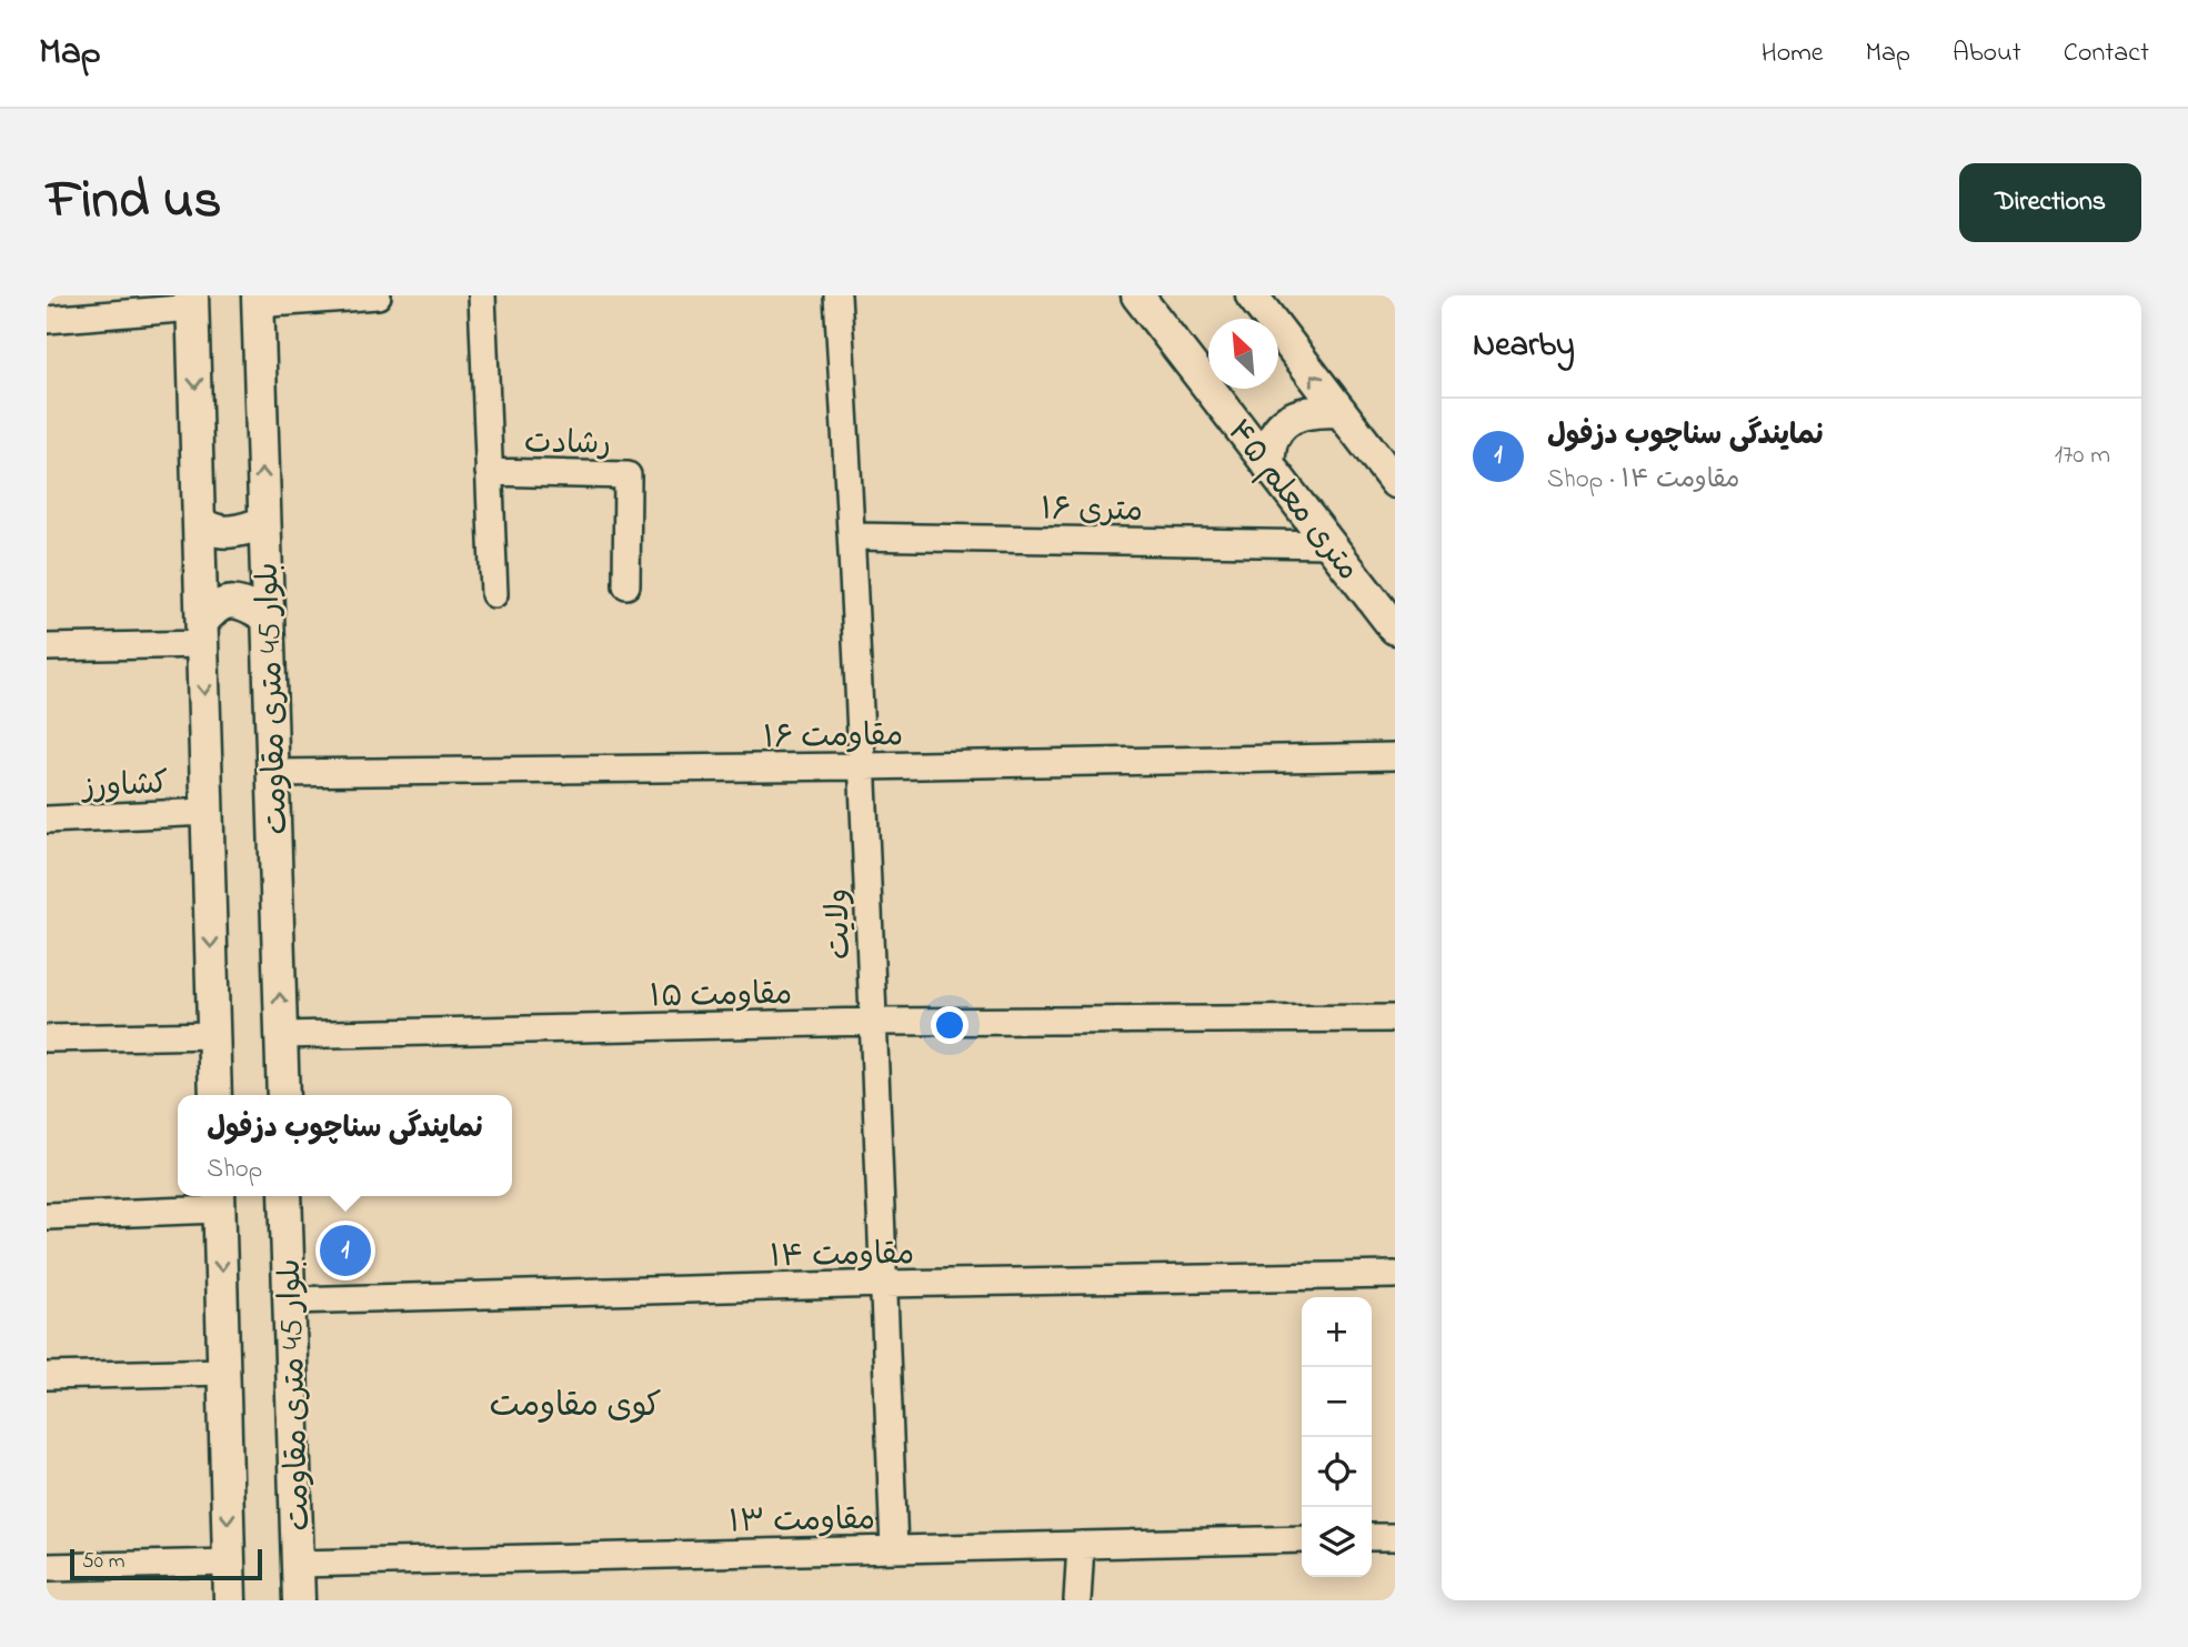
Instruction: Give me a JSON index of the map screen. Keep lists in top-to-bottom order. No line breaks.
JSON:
{"streets":{"main road":["۴۵ متری معلم","بلوار 45 متری مقاومت"],"street":["رشادت","۱۶ متری","مقاومت ۱۶","کشاورز","ولایت","مقاومت ۱۵","مقاومت ۱۴","مقاومت ۱۳"]},"crossings":[["۴۵ متری معلم","۱۶ متری"],["۱۶ متری","ولایت"],["بلوار 45 متری مقاومت","مقاومت ۱۶"],["بلوار 45 متری مقاومت","کشاورز"],["بلوار 45 متری مقاومت","مقاومت ۱۵"],["بلوار 45 متری مقاومت","مقاومت ۱۴"],["بلوار 45 متری مقاومت","مقاومت ۱۳"],["مقاومت ۱۶","ولایت"],["ولایت","مقاومت ۱۵"],["ولایت","مقاومت ۱۴"],["ولایت","مقاومت ۱۳"]],"districts":["کوی مقاومت"],"scale_bar":"50 m","north":"top left","page":{"header":"Map","nav":["Home","Map","About","Contact"],"title":"Find us","buttons":"Directions","heading":"Nearby","list":[{"mark":"1","name":"نمایندگی سناچوب دزفول","note":"Shop · مقاومت ۱۴","value":"170 m"}],"popup":["نمایندگی سناچوب دزفول","Shop"],"pins":"1","map_buttons":["+","−"],"scale":"50 m"}}
